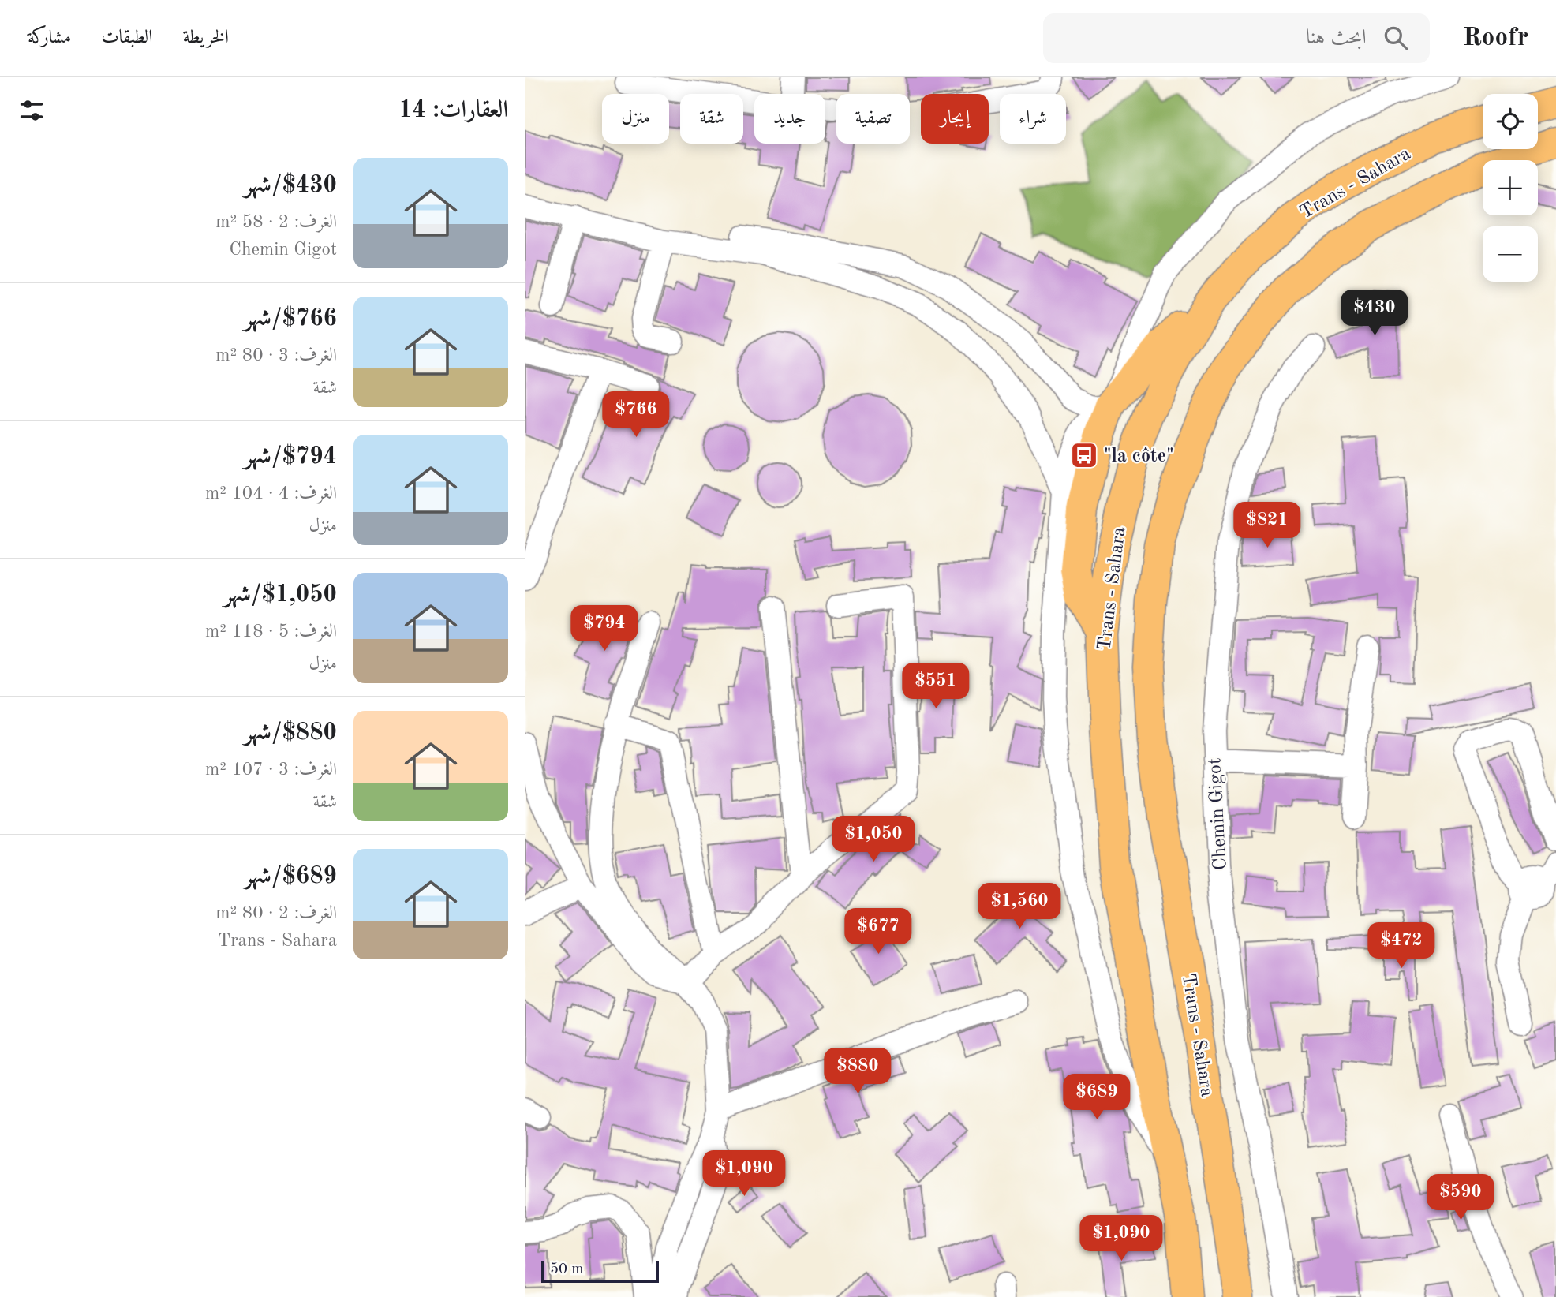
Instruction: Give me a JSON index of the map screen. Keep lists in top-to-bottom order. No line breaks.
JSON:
{"streets":{"highway":["Trans - Sahara"],"street":["Chemin Gigot"]},"places":{"bus stop":["\"la côte\""]},"scale_bar":"50 m","page":{"header":"Roofr","search":"ابحث هنا","nav":["الخريطة","الطبقات","مشاركة"],"heading":"العقارات: 14","map_buttons":["+","−"],"chip":["شراء","إيجار","تصفية","جديد","شقة","منزل"],"list":[{"name":"$430/شهر","note":"الغرف: 2 · 58 m² · Chemin Gigot"},{"name":"$766/شهر","note":"الغرف: 3 · 80 m² · شقة"},{"name":"$794/شهر","note":"الغرف: 4 · 104 m² · منزل"},{"name":"$1,050/شهر","note":"الغرف: 5 · 118 m² · منزل"},{"name":"$880/شهر","note":"الغرف: 3 · 107 m² · شقة"},{"name":"$689/شهر","note":"الغرف: 2 · 80 m² · Trans - Sahara"}],"price":["$430","$766","$821","$794","$551","$1,050","$1,560","$677","$472","$880","$689","$1,090","$590","$1,090"],"scale":"50 m"}}
